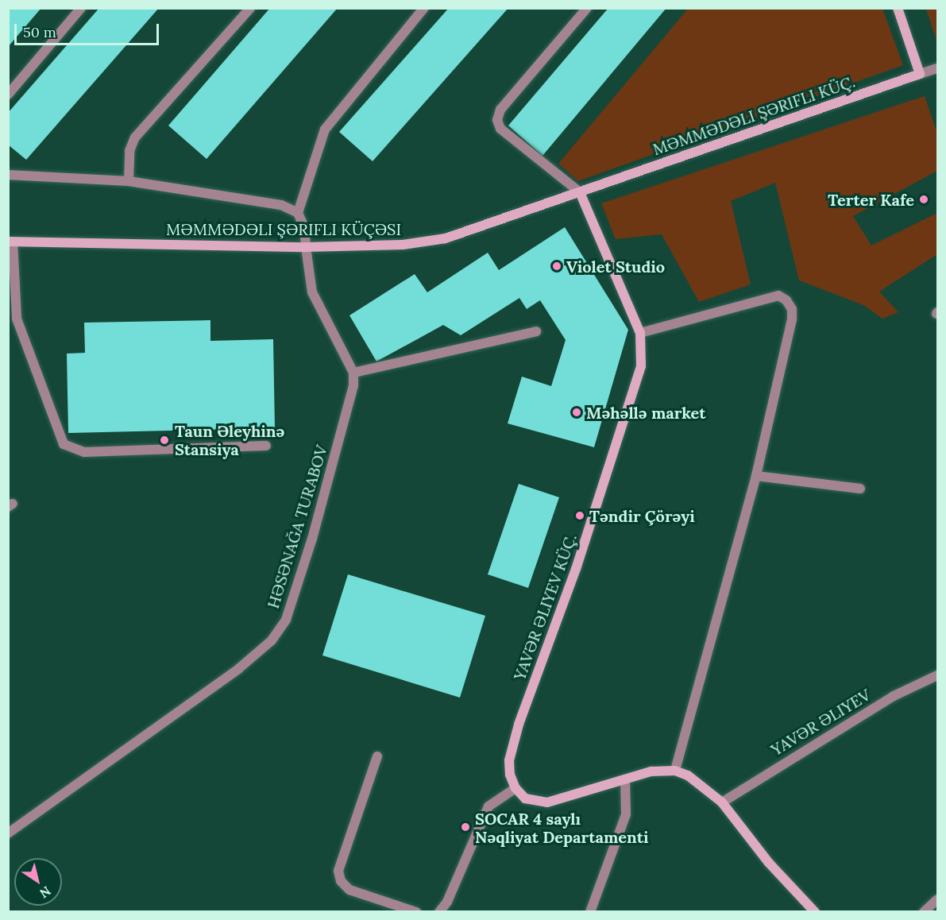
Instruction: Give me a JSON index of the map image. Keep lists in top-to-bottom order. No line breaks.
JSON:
{"streets":{"street":["MƏMMƏDƏLI ŞƏRIFLI KÜÇ.","MƏMMƏDƏLI ŞƏRIFLI KÜÇƏSI","HƏSƏNAĞA TURABOV","YAVƏR ƏLIYEV KÜÇ.","YAVƏR ƏLIYEV"]},"crossings":[["MƏMMƏDƏLI ŞƏRIFLI KÜÇ.","MƏMMƏDƏLI ŞƏRIFLI KÜÇƏSI"],["MƏMMƏDƏLI ŞƏRIFLI KÜÇ.","YAVƏR ƏLIYEV KÜÇ."],["MƏMMƏDƏLI ŞƏRIFLI KÜÇƏSI","YAVƏR ƏLIYEV KÜÇ."]],"places":["Terter Kafe","Violet Studio","Məhəllə market","Taun Əleyhinə Stansiya","Təndir Çörəyi","SOCAR 4 saylı Nəqliyat Departamenti"],"scale_bar":"50 m","north":"bottom right"}
